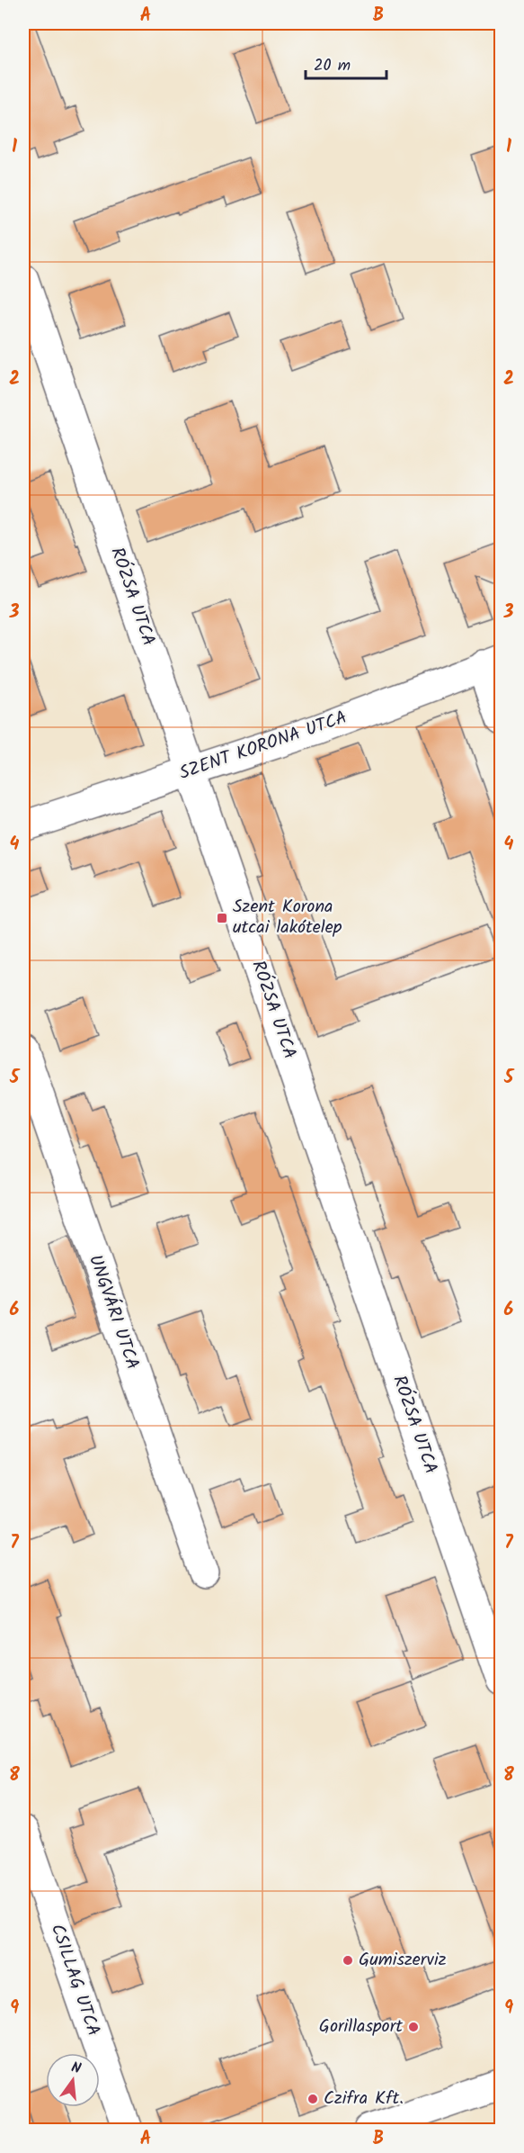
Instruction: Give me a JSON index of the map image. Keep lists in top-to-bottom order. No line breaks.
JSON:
{"streets":{"street":["RÓZSA UTCA","SZENT KORONA UTCA","UNGVÁRI UTCA","CSILLAG UTCA"]},"crossings":[["RÓZSA UTCA","SZENT KORONA UTCA"]],"places":{"transit":["Szent Korona utcai lakótelep"],"other":["Gumiszerviz","Gorillasport","Czifra Kft."]},"scale_bar":"20 m","north":"top","grid":{"columns":["A","B"],"rows":["1","2","3","4","5","6","7","8","9"]}}
